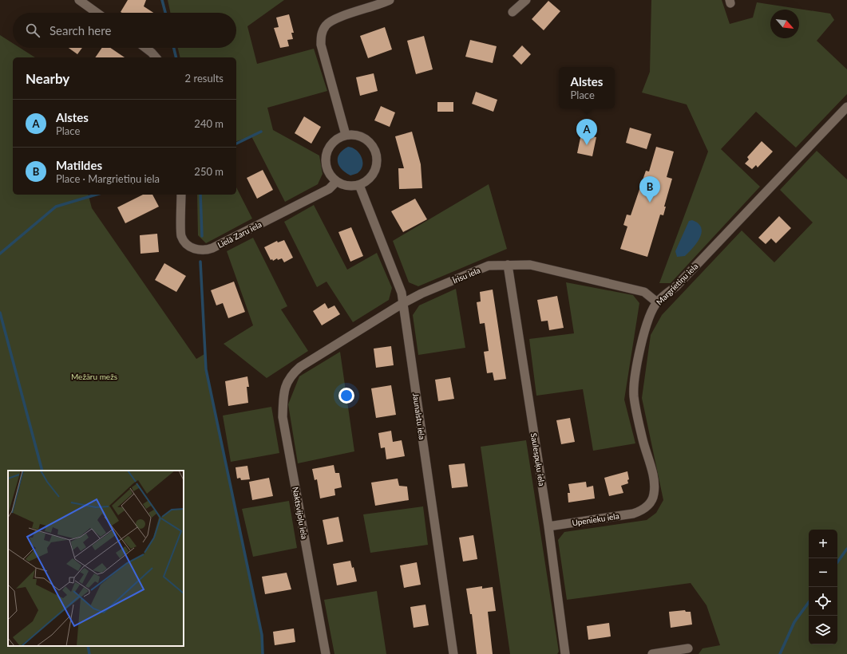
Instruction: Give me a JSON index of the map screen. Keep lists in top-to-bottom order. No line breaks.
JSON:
{"streets":{"street":["Lielā Zaru iela","Īrisu iela","Margrietiņu iela","Jaunalstu iela","Saulespuķu iela","Naktsvijoļu iela","Upenieku iela"]},"crossings":[["Lielā Zaru iela","Jaunalstu iela"],["Īrisu iela","Margrietiņu iela"],["Īrisu iela","Jaunalstu iela"],["Īrisu iela","Saulespuķu iela"],["Īrisu iela","Naktsvijoļu iela"],["Margrietiņu iela","Upenieku iela"],["Saulespuķu iela","Upenieku iela"]],"parks":["Mežāru mežs"],"north":"bottom right","page":{"search":"Search here","heading":["Nearby","2 results"],"popup":["Alstes","Place"],"list":[{"mark":"A","name":"Alstes","note":"Place","value":"240 m"},{"mark":"B","name":"Matildes","note":"Place · Margrietiņu iela","value":"250 m"}],"pins":["A","B"],"map_buttons":["+","−"]}}
